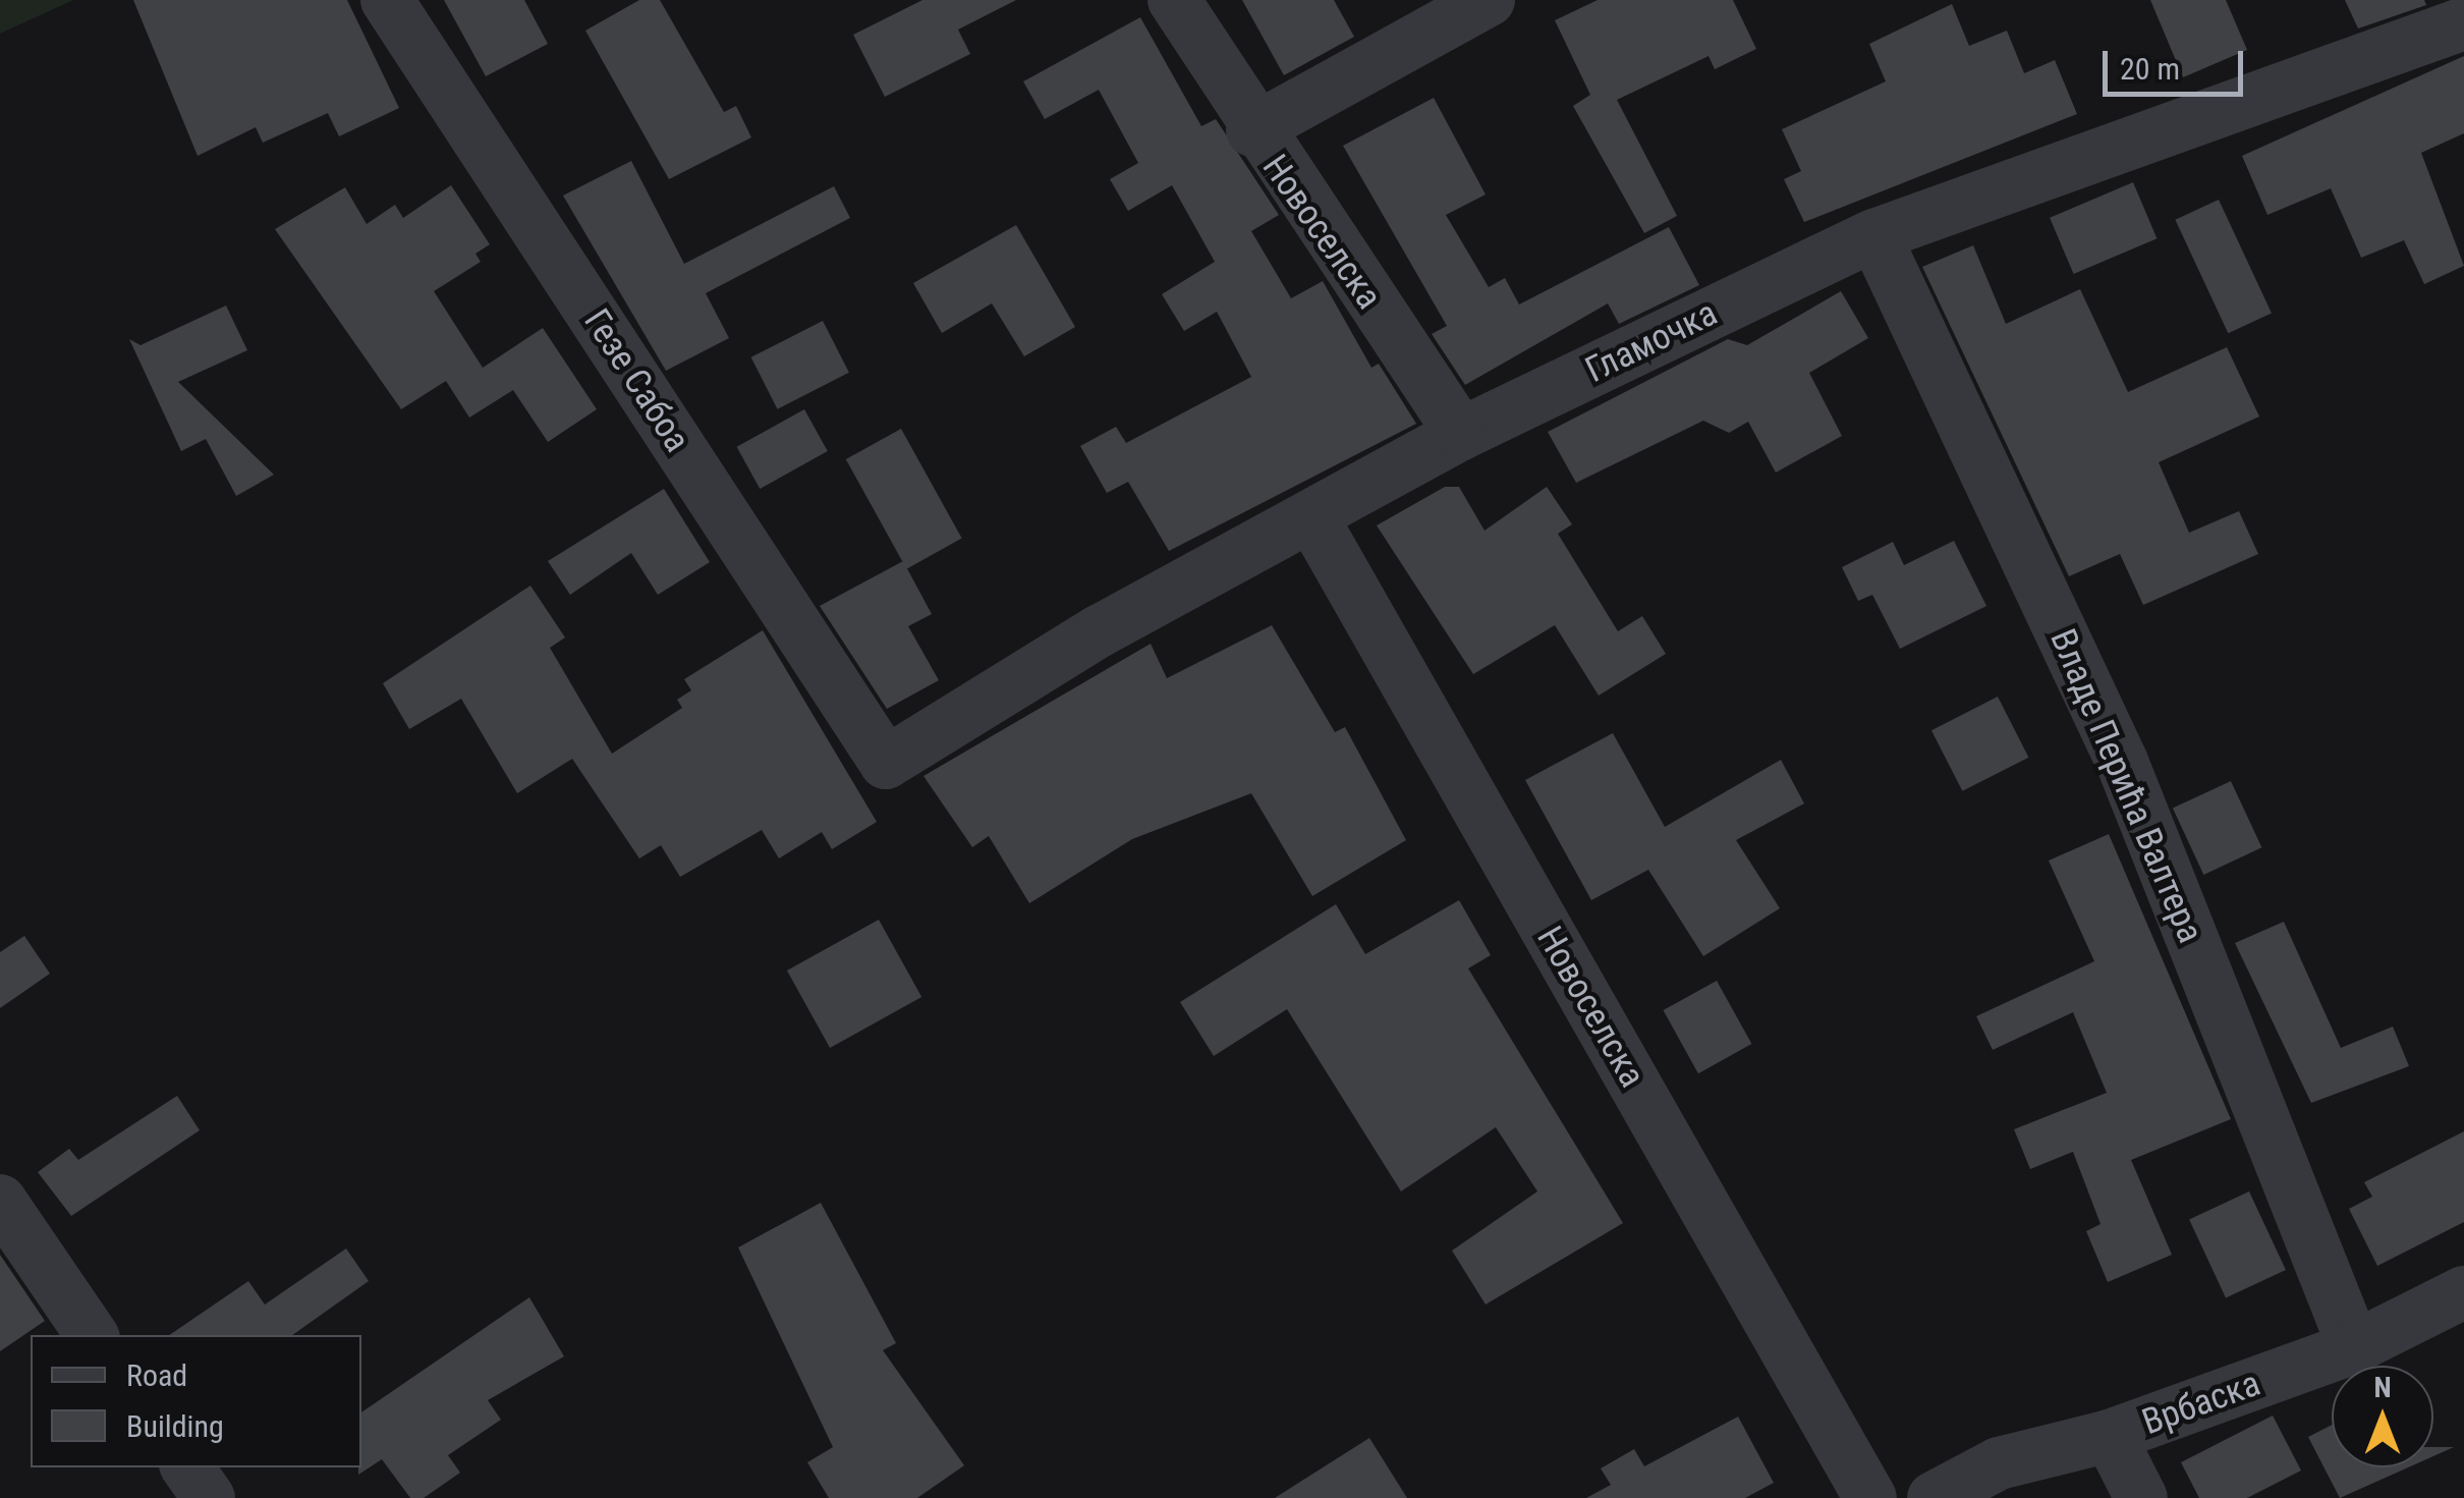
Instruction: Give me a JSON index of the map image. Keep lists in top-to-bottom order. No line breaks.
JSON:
{"streets":{"street":["Новоселска","Гламочка","Гезе Сабоа","Владе Перића Валтера","Врбаска"]},"crossings":[["Новоселска","Гламочка"],["Гламочка","Гезе Сабоа"],["Гламочка","Владе Перића Валтера"],["Владе Перића Валтера","Врбаска"]],"legend":["Road","Building"],"scale_bar":"20 m","north":"top"}
